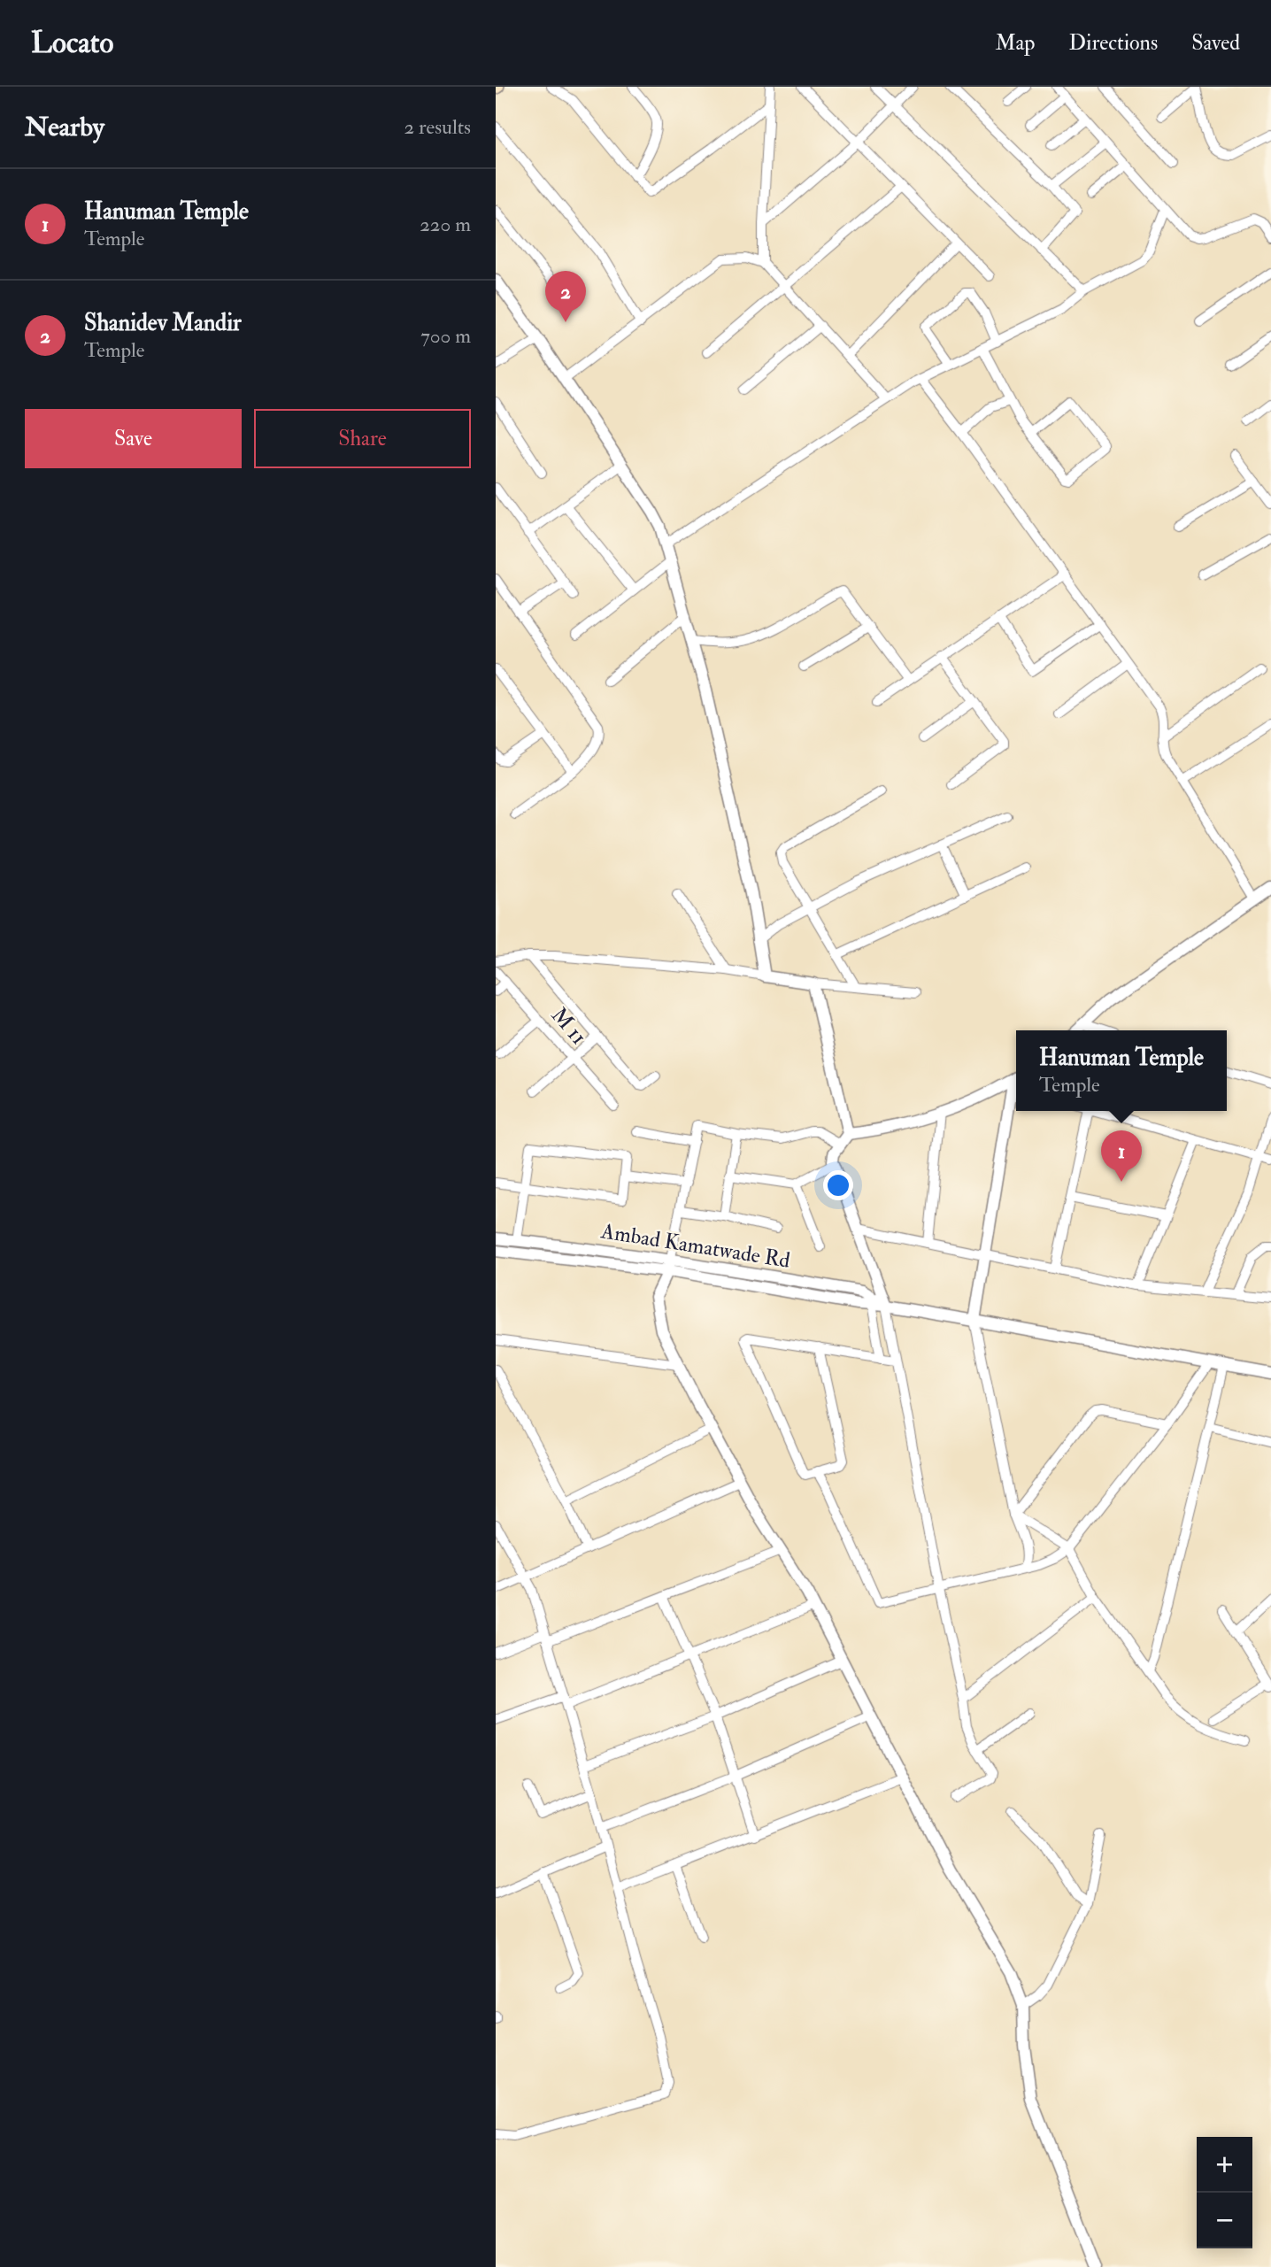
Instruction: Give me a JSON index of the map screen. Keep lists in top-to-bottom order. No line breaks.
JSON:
{"streets":{"street":["M 11","Ambad Kamatwade Rd"]},"page":{"header":"Locato","nav":["Map","Directions","Saved"],"heading":["Nearby","2 results"],"list":[{"mark":"1","name":"Hanuman Temple","note":"Temple","value":"220 m"},{"mark":"2","name":"Shanidev Mandir","note":"Temple","value":"700 m"}],"pins":["2","1"],"buttons":["Save","Share"],"popup":["Hanuman Temple","Temple"],"map_buttons":["+","−"]}}
